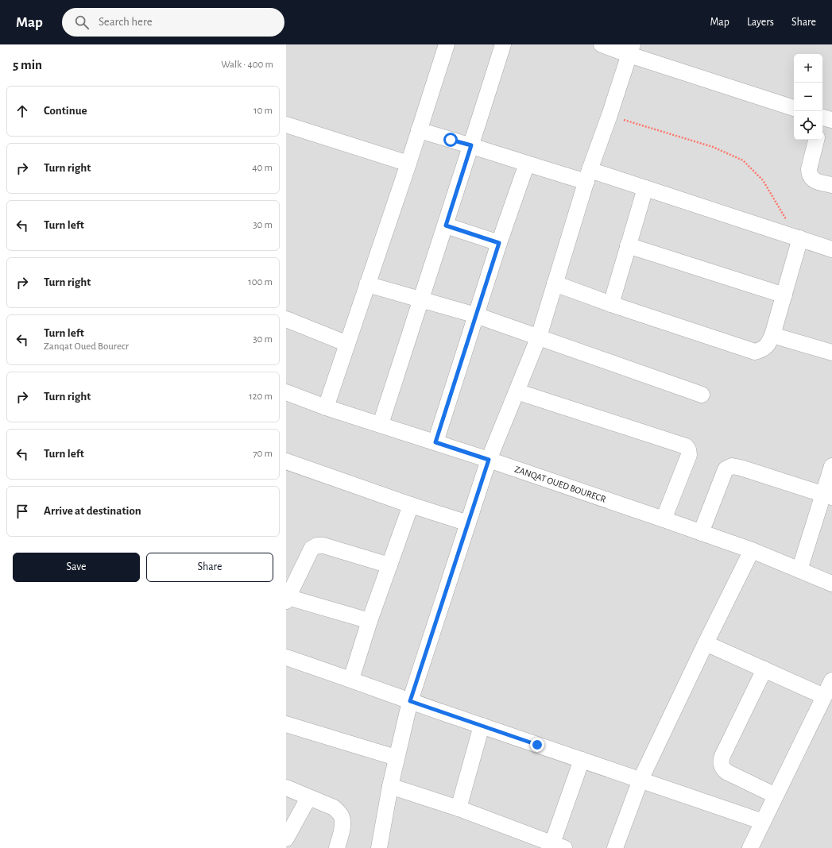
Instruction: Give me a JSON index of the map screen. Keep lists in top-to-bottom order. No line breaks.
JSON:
{"streets":{"street":["ZANQAT OUED BOURECR"]},"page":{"header":"Map","search":"Search here","nav":["Map","Layers","Share"],"heading":["5 min","Walk · 400 m"],"map_buttons":["+","−"],"list":[["Continue","10 m"],["Turn right","40 m"],["Turn left","30 m"],["Turn right","100 m"],["Turn left","Zanqat Oued Bourecr","30 m"],["Turn right","120 m"],["Turn left","70 m"],"Arrive at destination"],"buttons":["Save","Share"]}}
